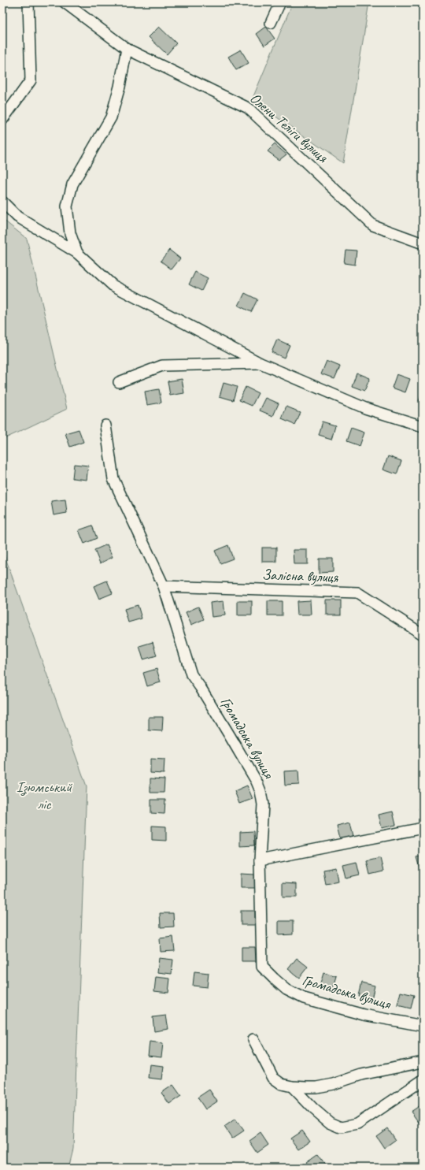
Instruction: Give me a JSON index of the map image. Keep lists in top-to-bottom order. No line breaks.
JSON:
{"streets":{"street":["Олени Теліги вулиця","Залісна вулиця","Громадська вулиця"]},"crossings":[["Залісна вулиця","Громадська вулиця"]],"parks":["Ізюмський ліс"]}
